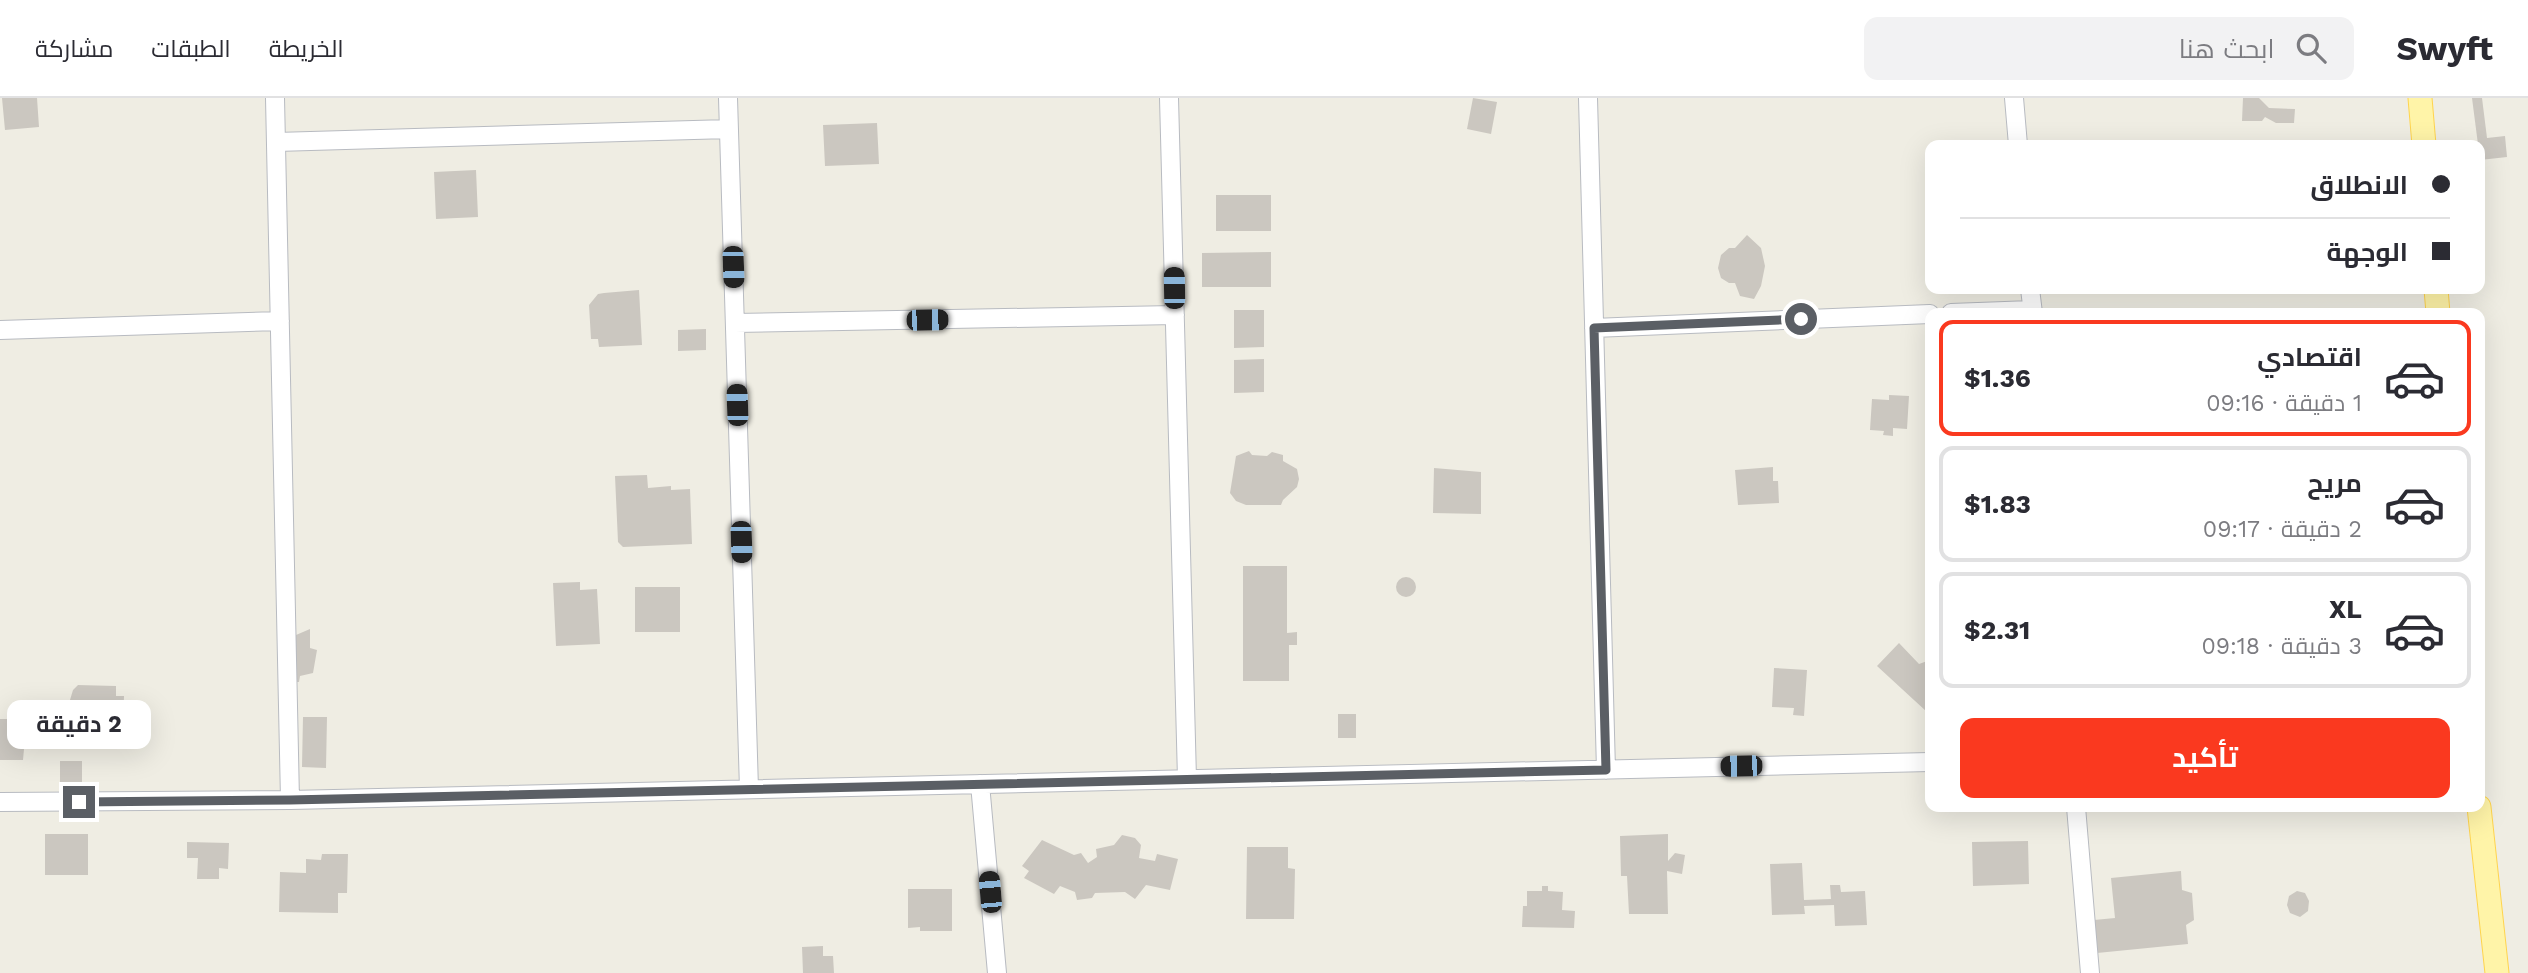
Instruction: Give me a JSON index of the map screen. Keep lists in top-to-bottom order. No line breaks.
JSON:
{"page":{"header":"Swyft","search":"ابحث هنا","nav":["الخريطة","الطبقات","مشاركة"],"banner":["الانطلاق","الوجهة"],"list":[{"name":"اقتصادي","note":"1 دقيقة · 09:16","value":"$1.36"},{"name":"مريح","note":"2 دقيقة · 09:17","value":"$1.83"},{"name":"XL","note":"3 دقيقة · 09:18","value":"$2.31"}],"bubble":"2 دقيقة","buttons":"تأكيد"}}
